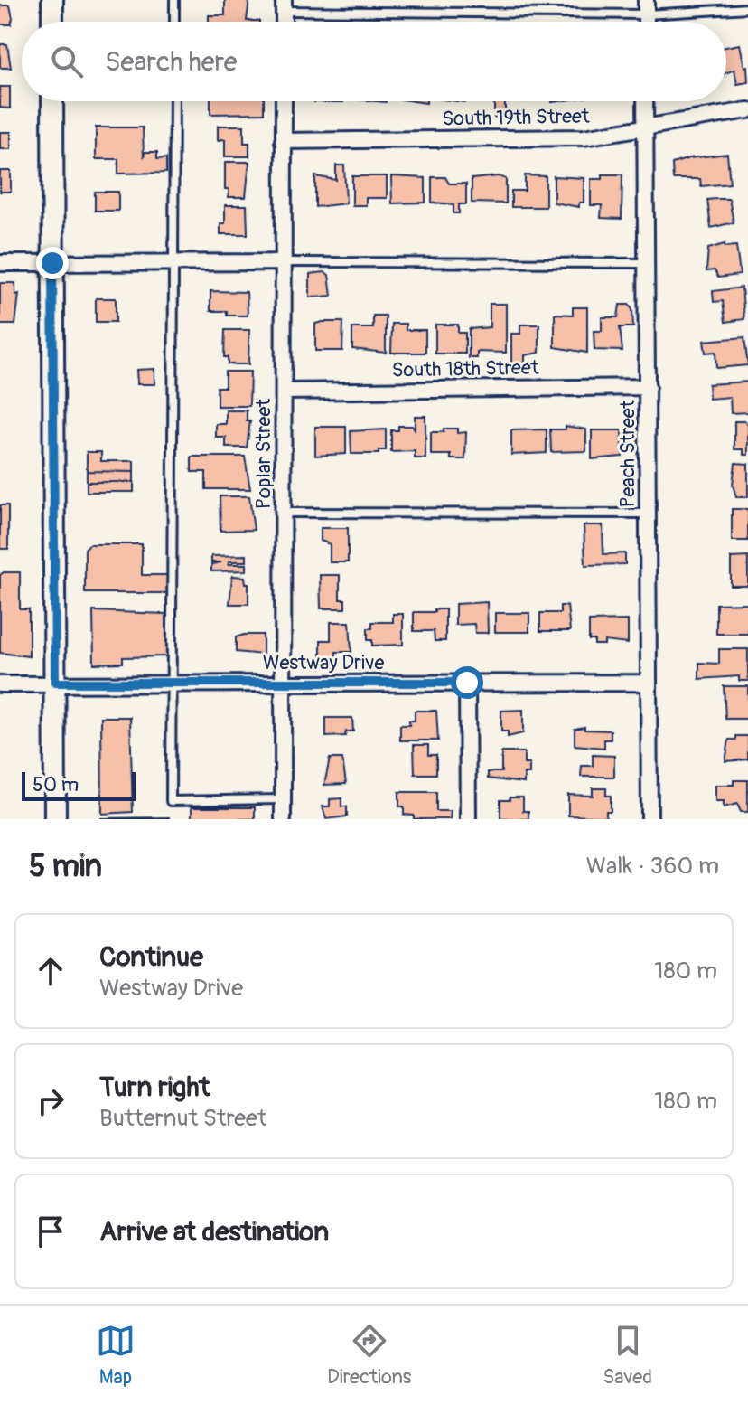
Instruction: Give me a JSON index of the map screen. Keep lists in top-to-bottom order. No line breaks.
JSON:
{"streets":{"street":["South 19th Street","South 18th Street","Poplar Street","Peach Street","Westway Drive"]},"crossings":[["South 19th Street","Poplar Street"],["South 19th Street","Peach Street"],["South 18th Street","Poplar Street"],["South 18th Street","Peach Street"],["Poplar Street","Westway Drive"],["Peach Street","Westway Drive"]],"scale_bar":"50 m","page":{"search":"Search here","scale":"50 m","heading":["5 min","Walk · 360 m"],"list":[["Continue","Westway Drive","180 m"],["Turn right","Butternut Street","180 m"],"Arrive at destination"],"nav":["Map","Directions","Saved"]}}
